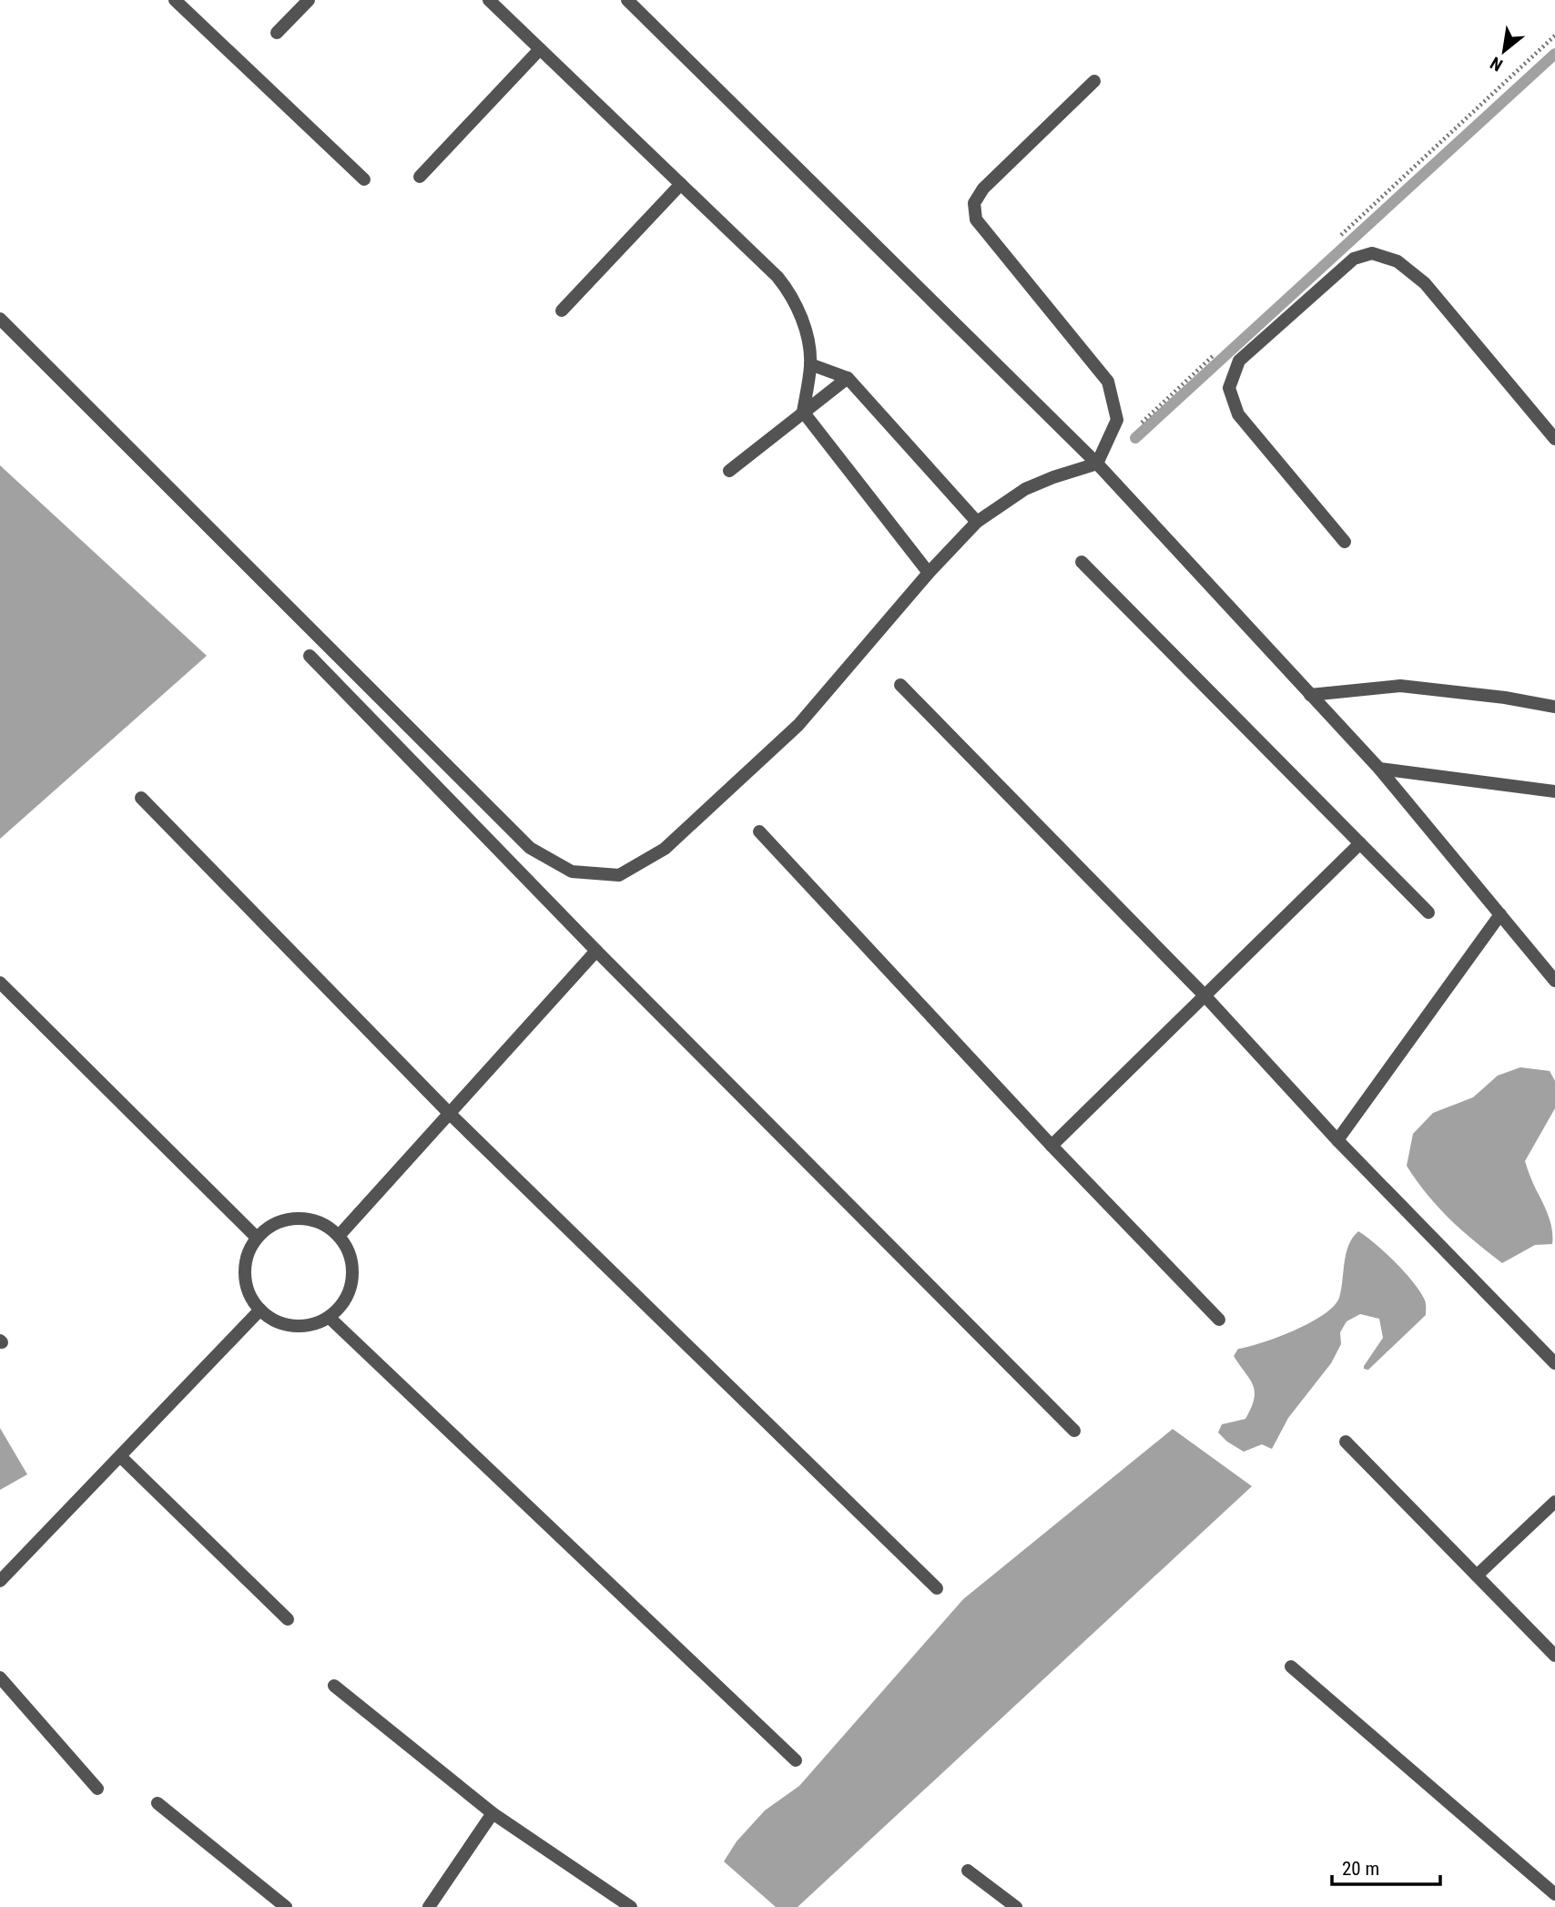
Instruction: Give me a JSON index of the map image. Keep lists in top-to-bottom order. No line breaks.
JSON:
{"scale_bar":"20 m","north":"bottom left"}
